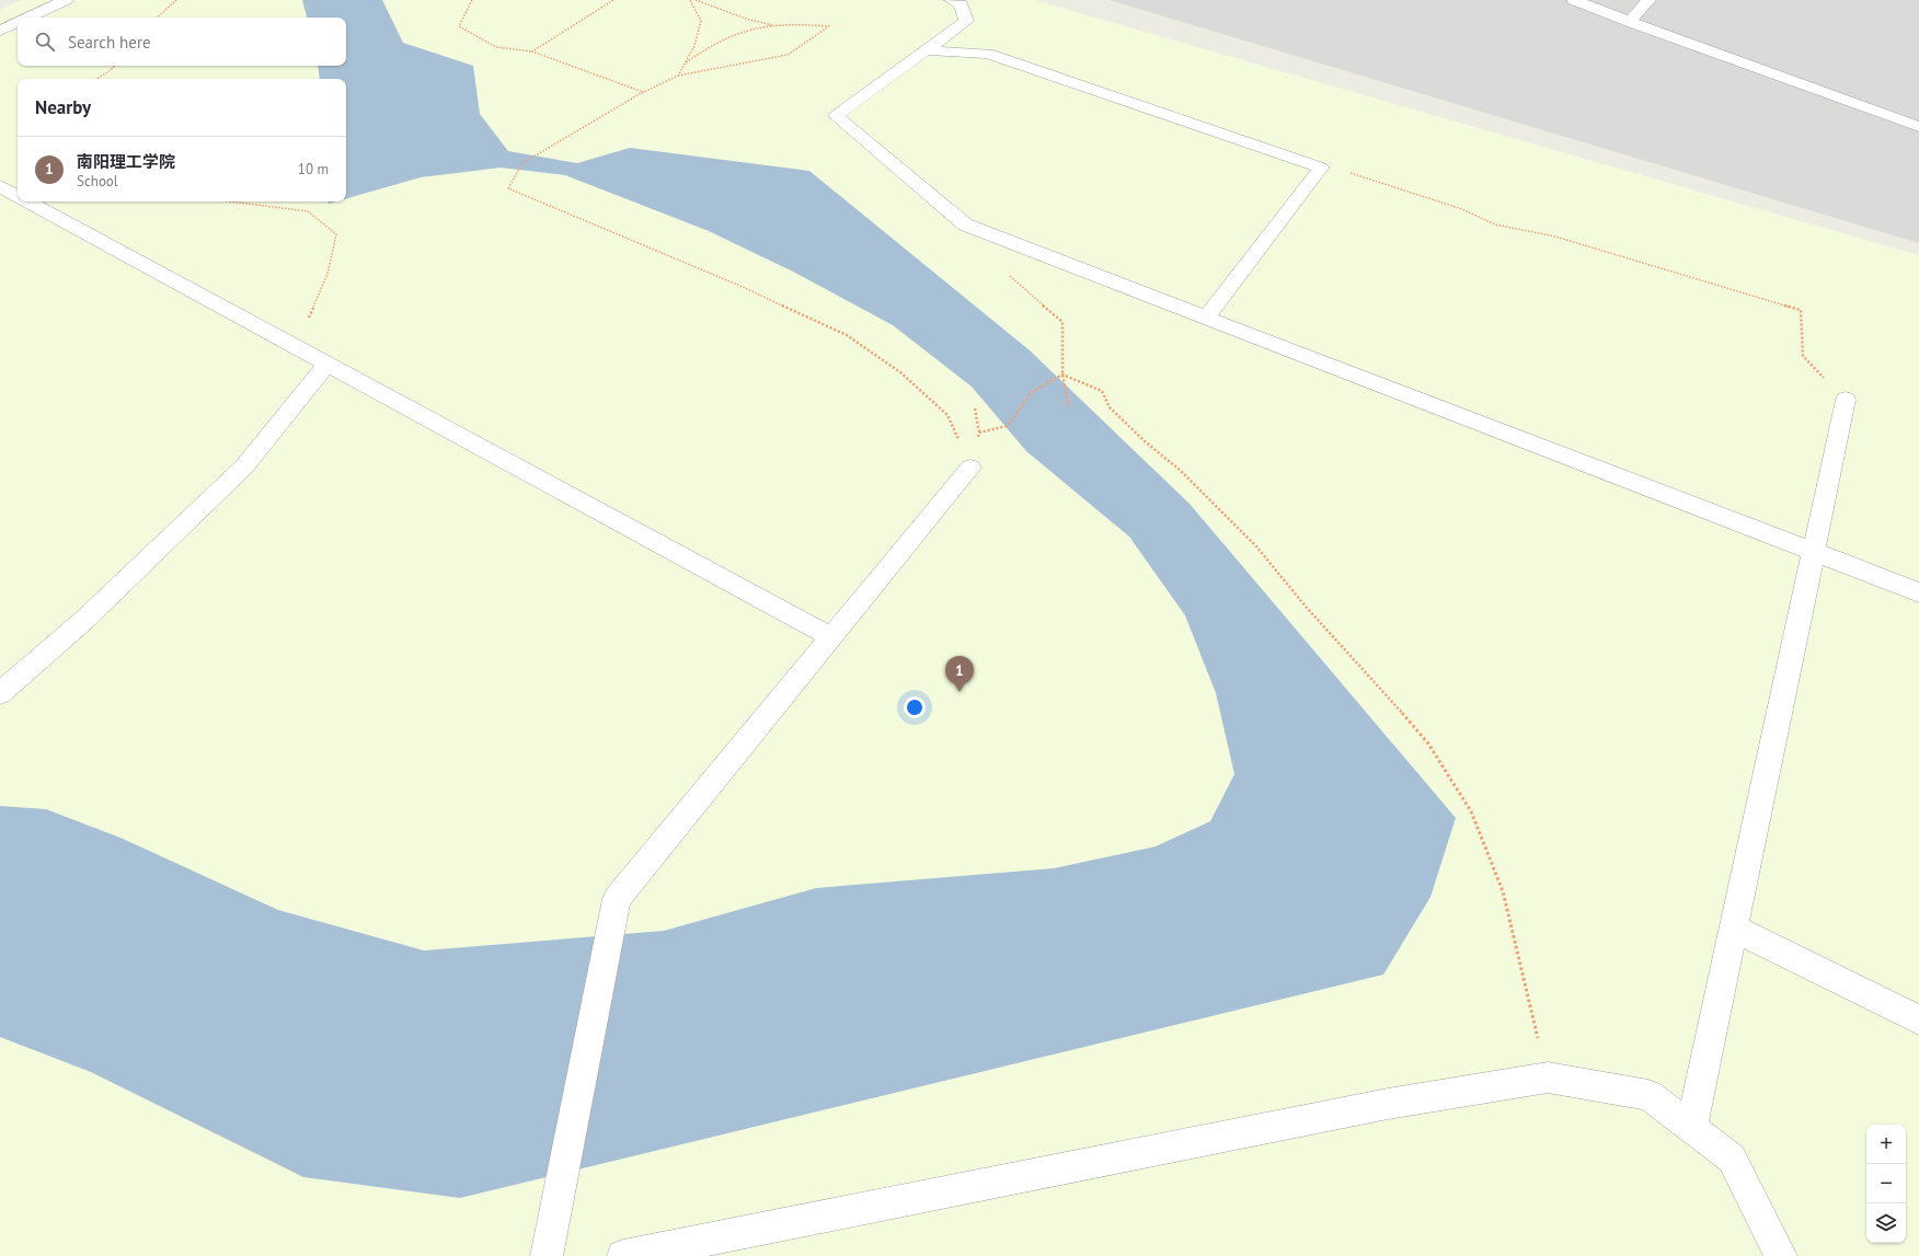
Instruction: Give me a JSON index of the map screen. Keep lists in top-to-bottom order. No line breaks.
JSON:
{"page":{"search":"Search here","heading":"Nearby","list":[{"mark":"1","name":"南阳理工学院","note":"School","value":"10 m"}],"pins":"1","map_buttons":["+","−"]}}
